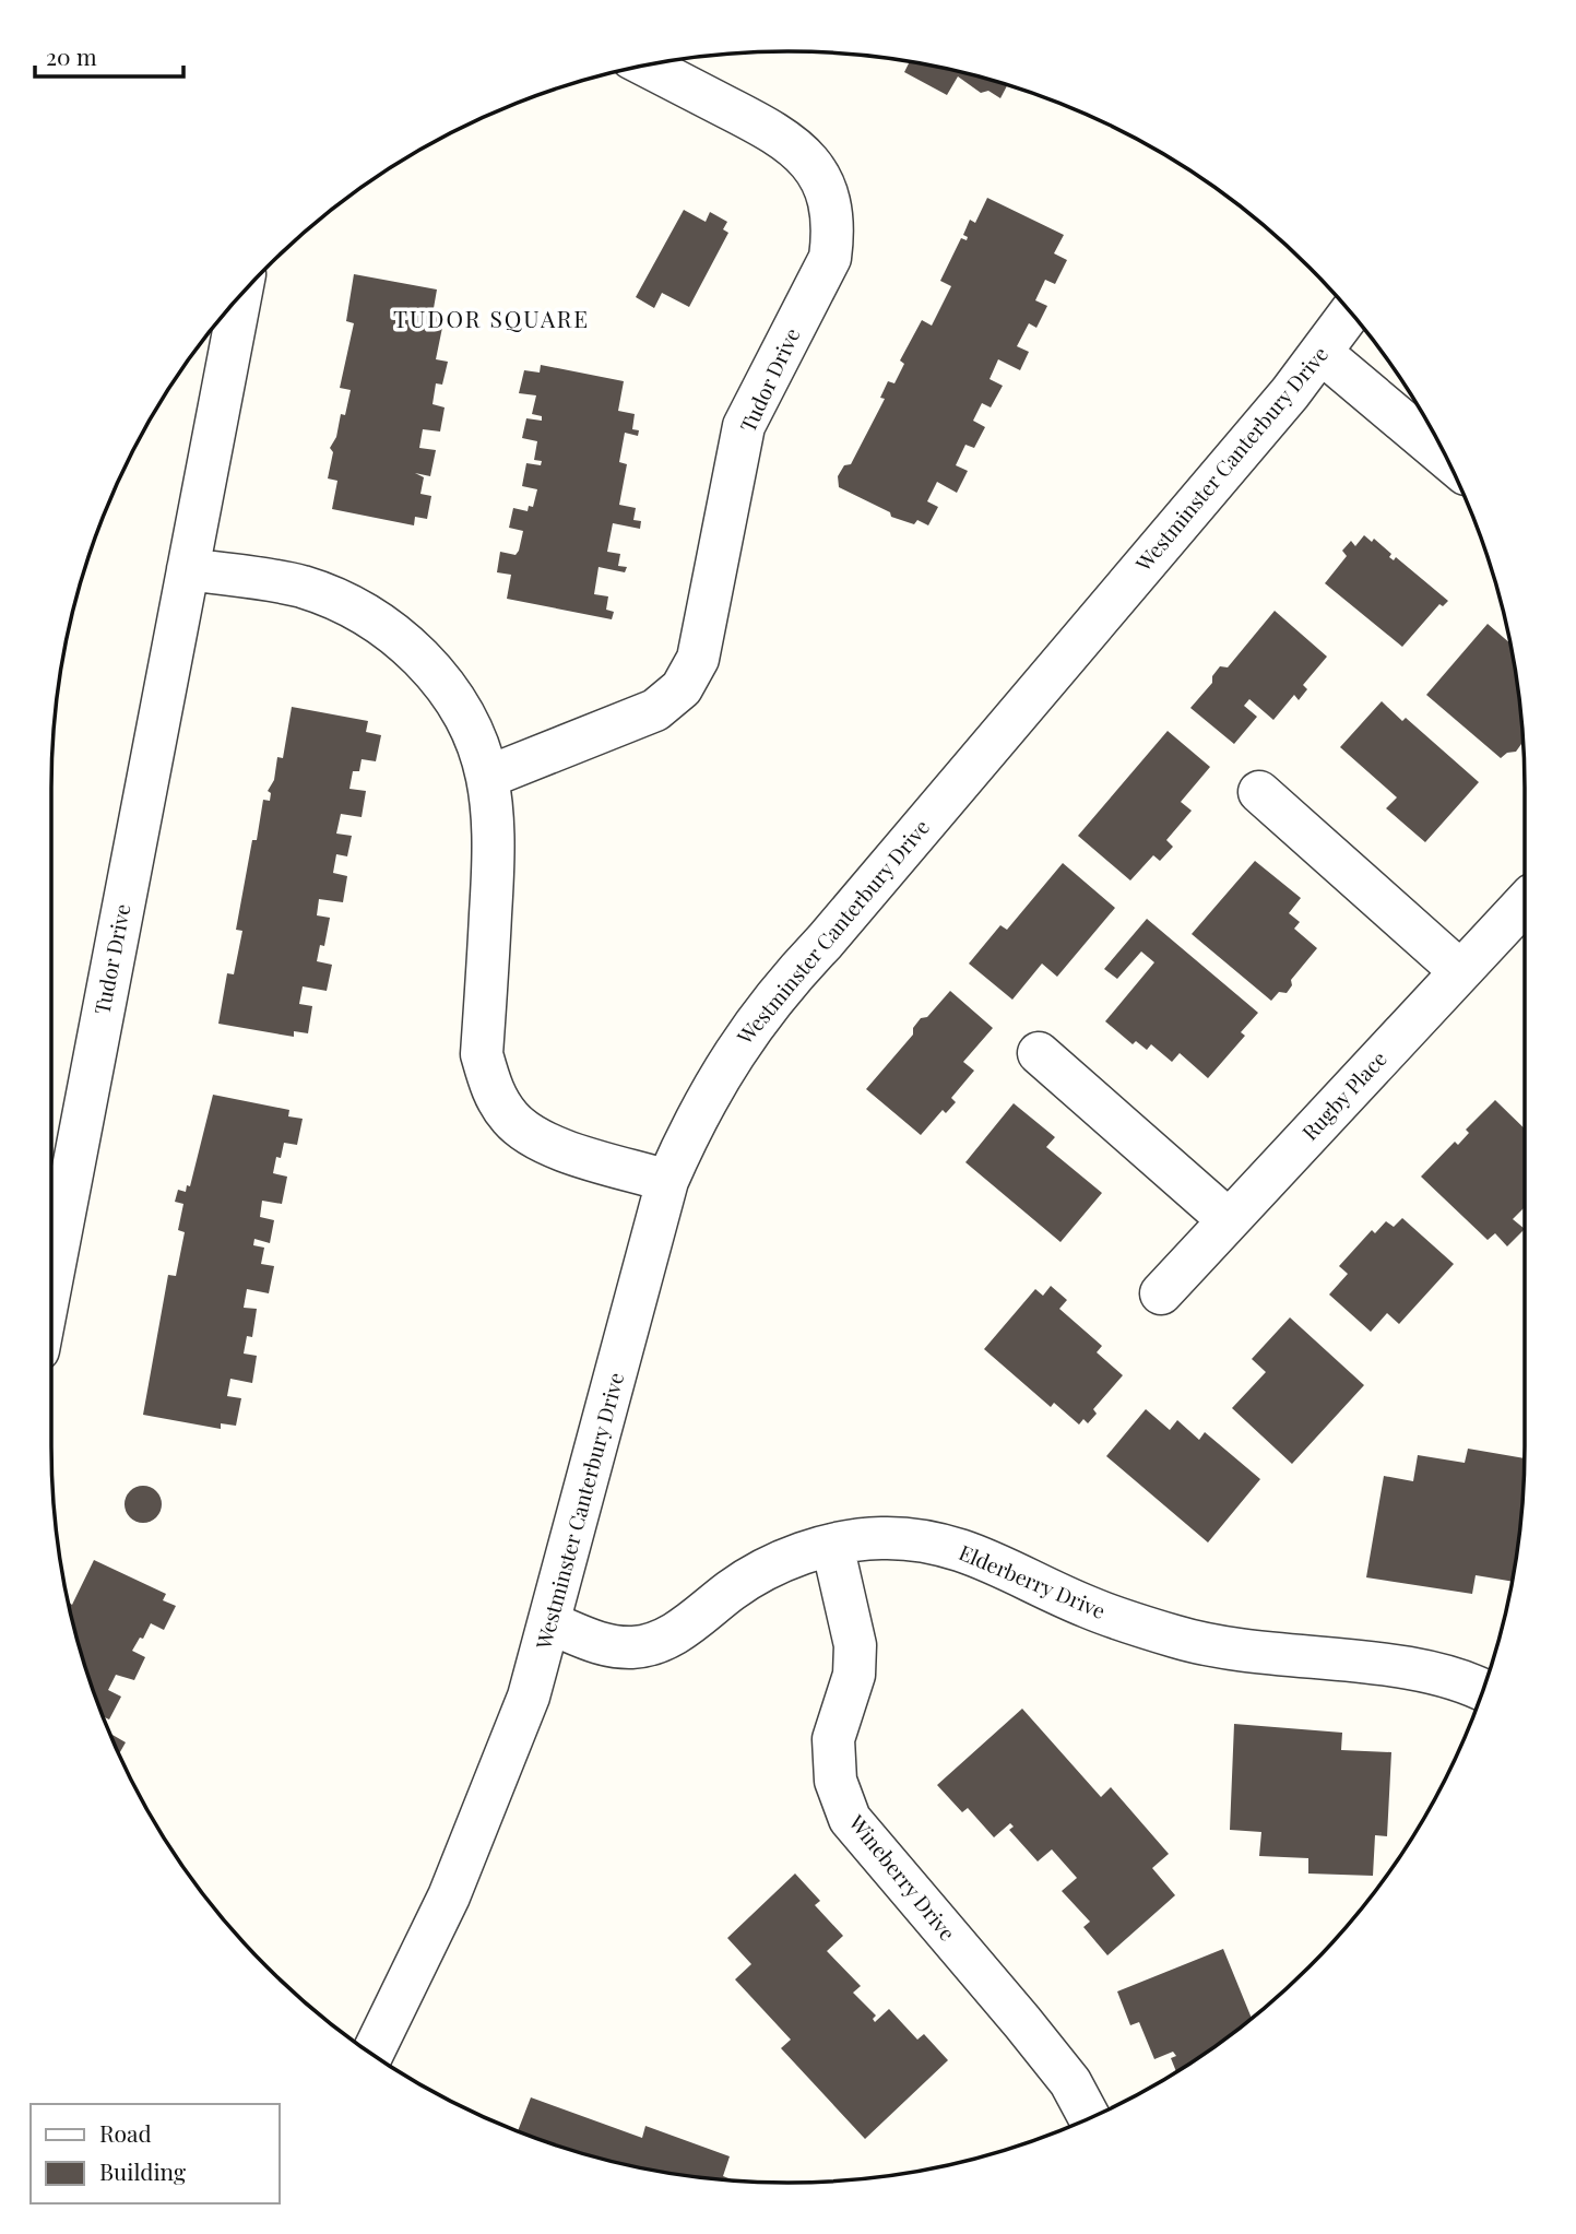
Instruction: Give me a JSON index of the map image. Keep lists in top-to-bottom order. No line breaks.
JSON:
{"streets":{"street":["Tudor Drive","Westminster Canterbury Drive","Rugby Place","Elderberry Drive","Wineberry Drive"]},"crossings":[["Westminster Canterbury Drive","Elderberry Drive"],["Elderberry Drive","Wineberry Drive"]],"districts":["TUDOR SQUARE"],"legend":["Road","Building"],"scale_bar":"20 m"}
